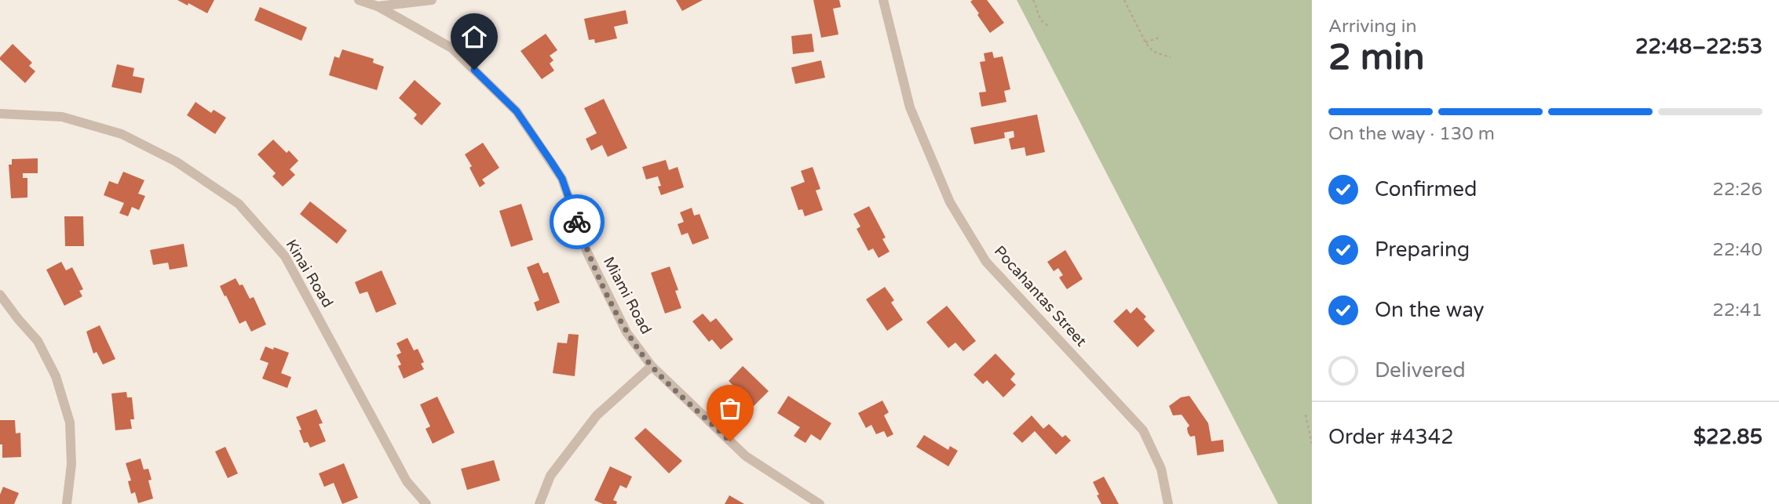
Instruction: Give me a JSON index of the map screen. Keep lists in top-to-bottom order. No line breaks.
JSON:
{"streets":{"street":["Kinai Road","Miami Road","Pocahantas Street"]},"page":{"heading":["2 min","Arriving in","22:48–22:53"],"panel":["Order #4342","$22.85"],"bar":"On the way · 130 m","list":[["Confirmed","22:26"],["Preparing","22:40"],["On the way","22:41"],"Delivered"]}}
